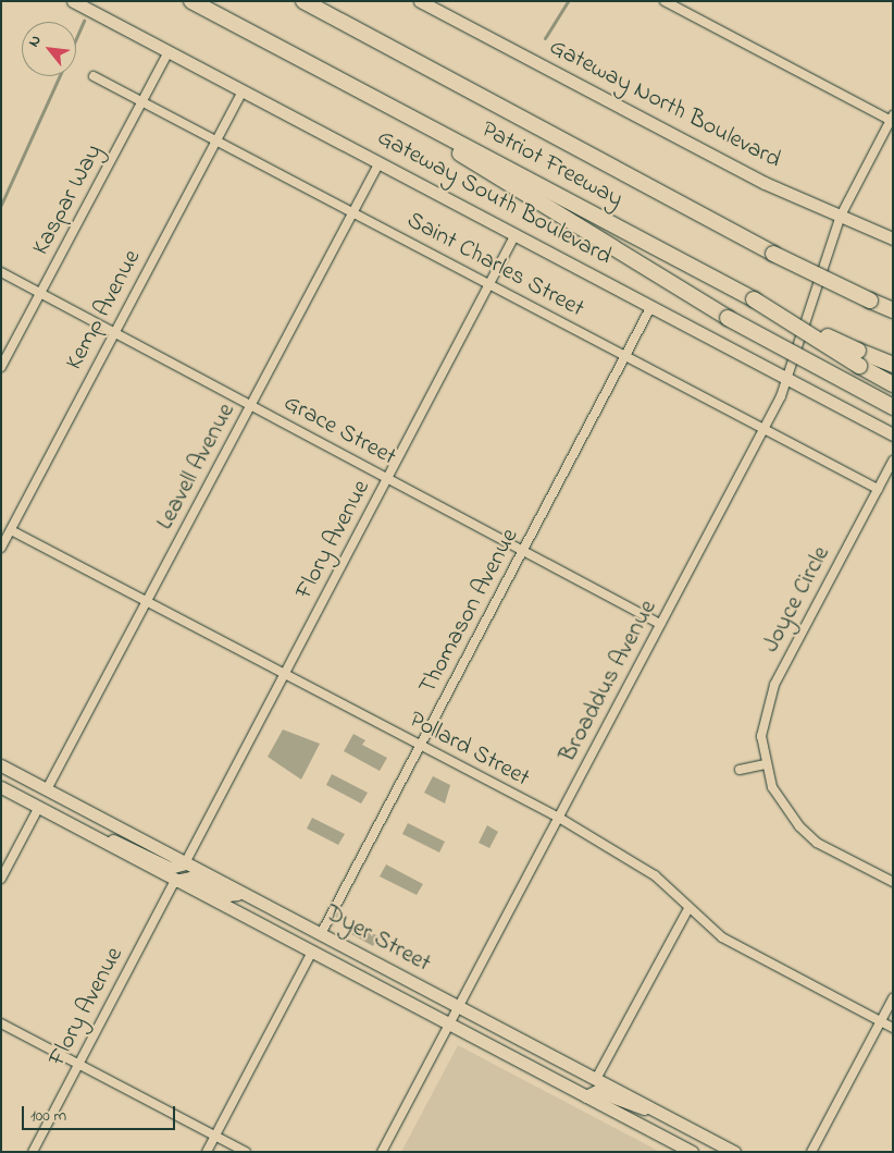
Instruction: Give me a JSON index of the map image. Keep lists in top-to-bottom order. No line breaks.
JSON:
{"streets":{"highway":["Patriot Freeway"],"main road":["Gateway North Boulevard","Gateway South Boulevard","Dyer Street"],"street":["Kaspar Way","Saint Charles Street","Kemp Avenue","Grace Street","Leavell Avenue","Flory Avenue","Joyce Circle","Thomason Avenue","Broaddus Avenue","Pollard Street"]},"crossings":[["Gateway North Boulevard","Broaddus Avenue"],["Gateway South Boulevard","Kaspar Way"],["Gateway South Boulevard","Kemp Avenue"],["Gateway South Boulevard","Leavell Avenue"],["Gateway South Boulevard","Flory Avenue"],["Gateway South Boulevard","Thomason Avenue"],["Gateway South Boulevard","Broaddus Avenue"],["Kaspar Way","Saint Charles Street"],["Kaspar Way","Grace Street"],["Saint Charles Street","Kemp Avenue"],["Saint Charles Street","Leavell Avenue"],["Saint Charles Street","Flory Avenue"],["Saint Charles Street","Joyce Circle"],["Saint Charles Street","Thomason Avenue"],["Saint Charles Street","Broaddus Avenue"],["Kemp Avenue","Grace Street"],["Kemp Avenue","Pollard Street"],["Grace Street","Leavell Avenue"],["Grace Street","Flory Avenue"],["Grace Street","Thomason Avenue"],["Grace Street","Broaddus Avenue"],["Leavell Avenue","Pollard Street"],["Leavell Avenue","Dyer Street"],["Flory Avenue","Pollard Street"],["Flory Avenue","Dyer Street"],["Thomason Avenue","Pollard Street"],["Thomason Avenue","Dyer Street"],["Broaddus Avenue","Pollard Street"],["Broaddus Avenue","Dyer Street"]],"scale_bar":"100 m","north":"top left"}
